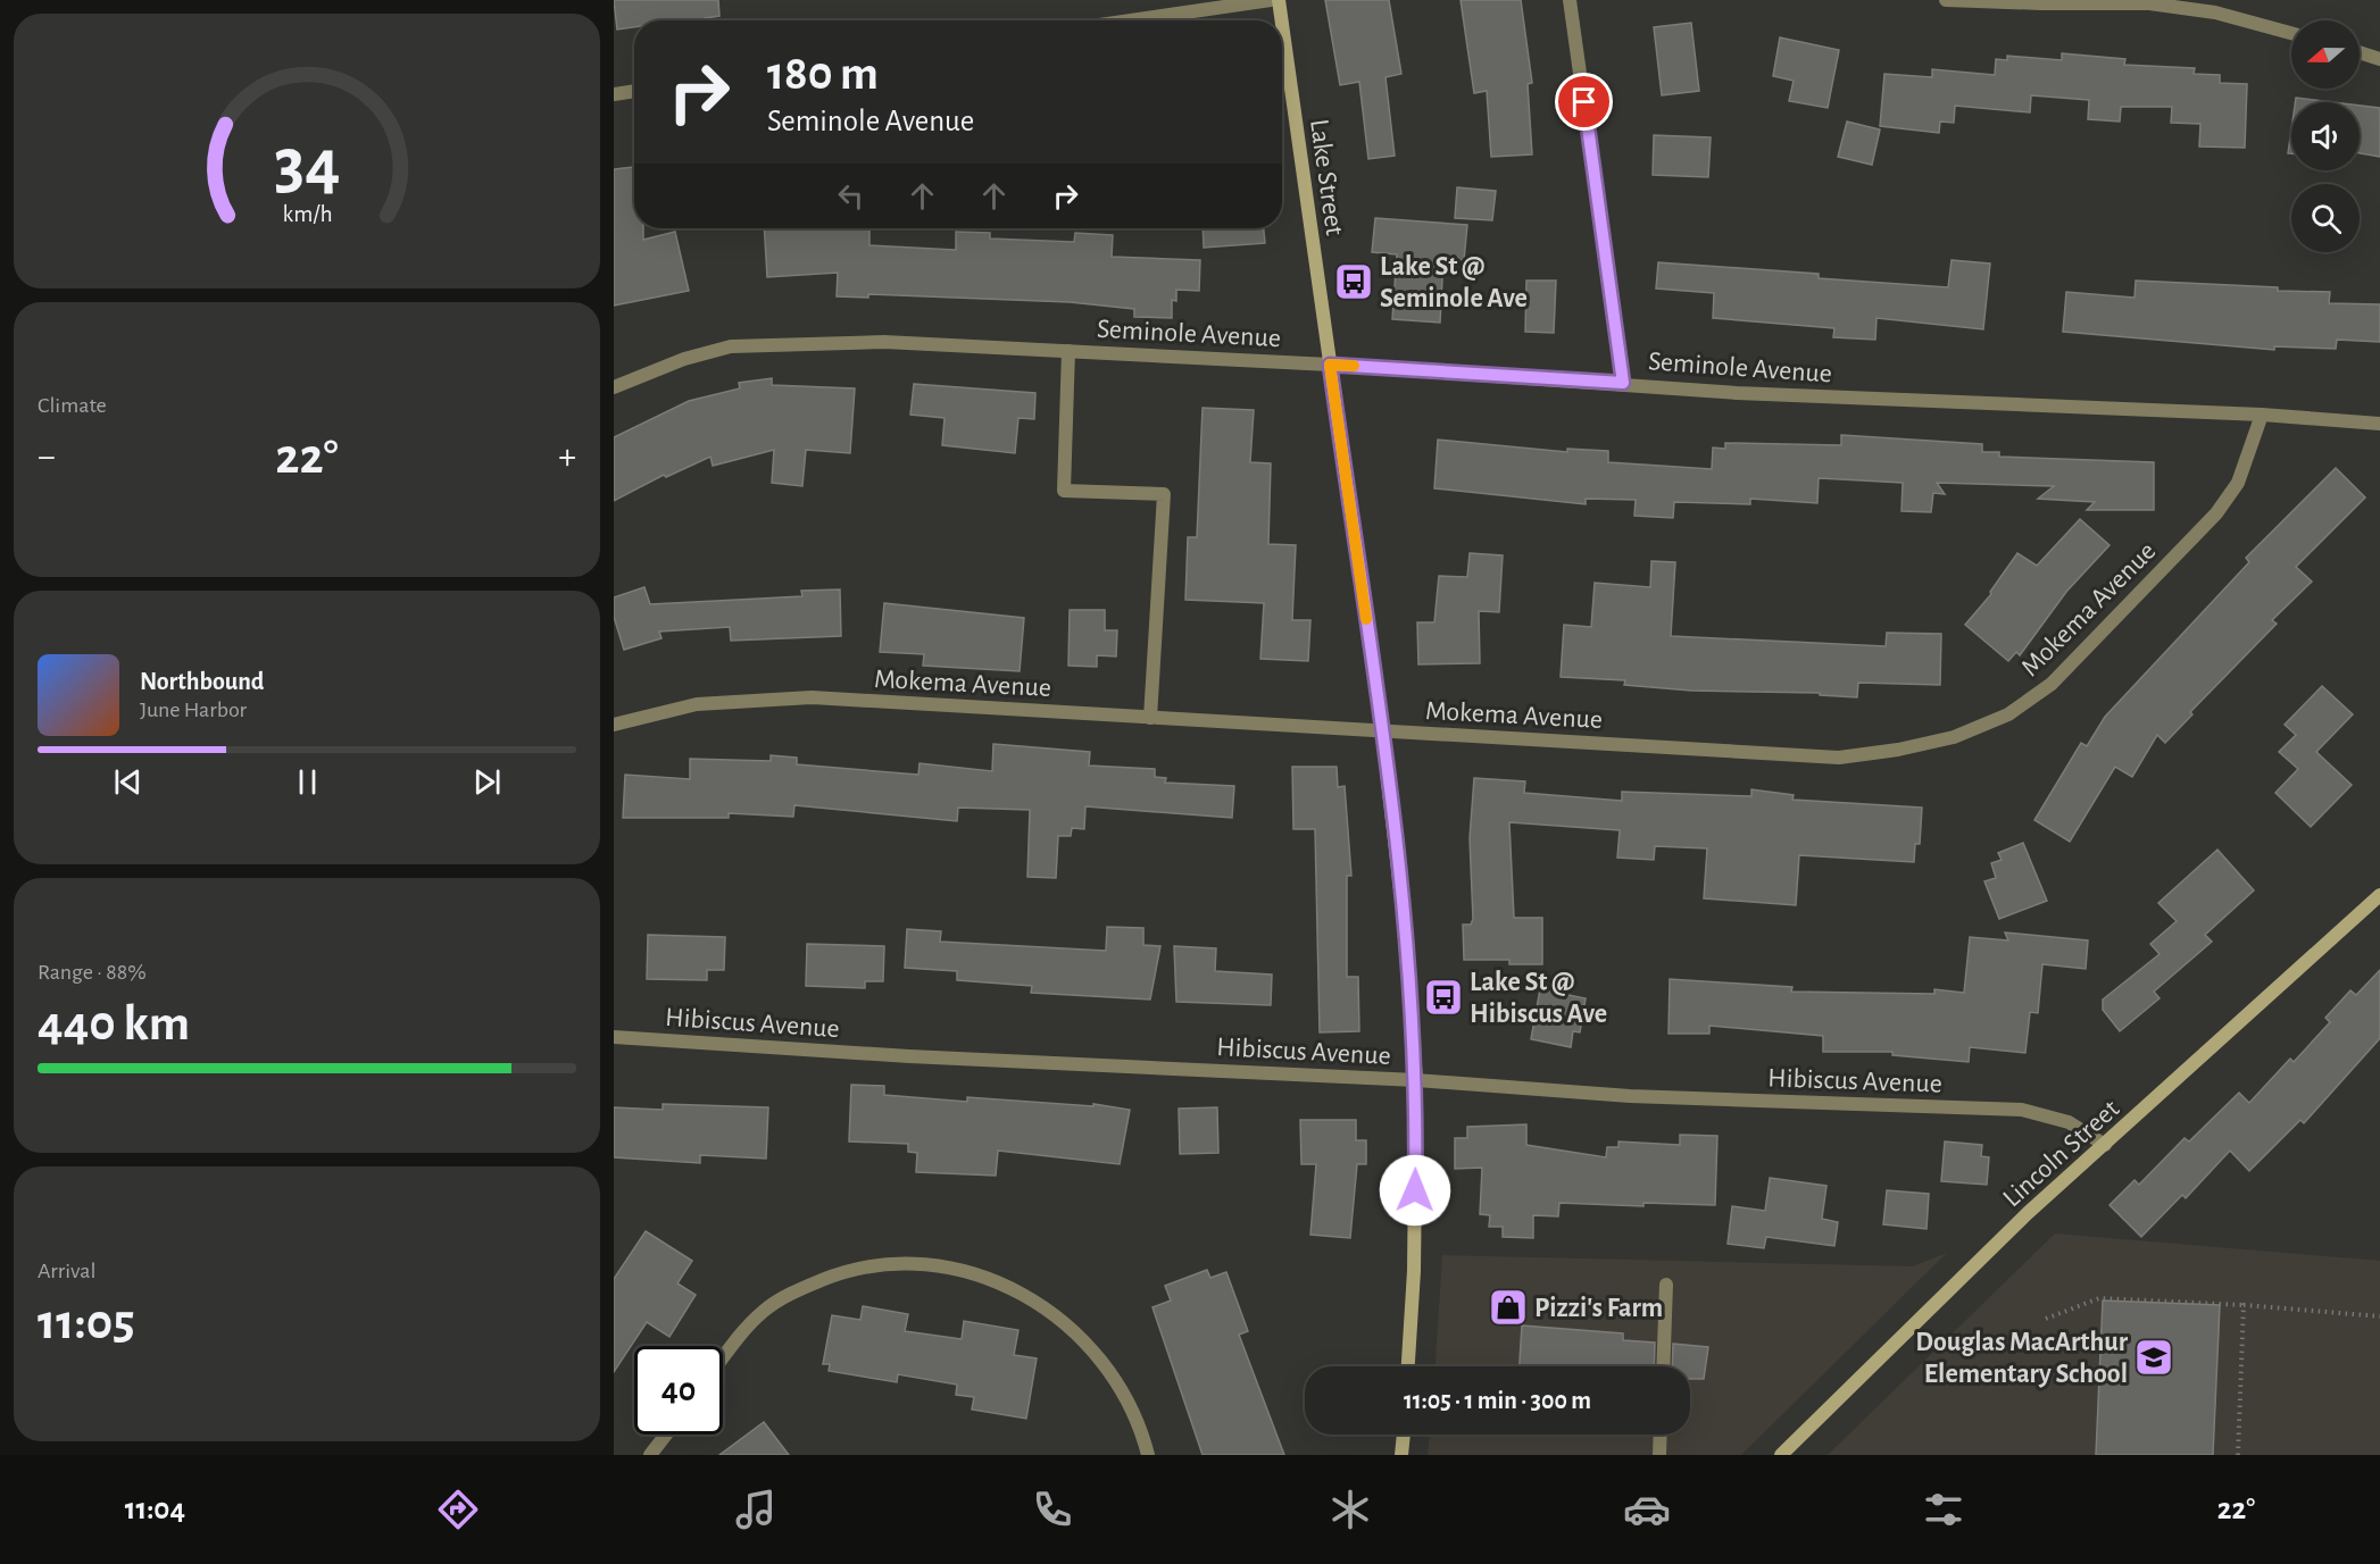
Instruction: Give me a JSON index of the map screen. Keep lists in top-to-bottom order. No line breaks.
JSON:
{"streets":{"street":["Lake Street","Seminole Avenue","Mokema Avenue","Hibiscus Avenue","Lincoln Street"]},"crossings":[["Lake Street","Seminole Avenue"],["Lake Street","Mokema Avenue"],["Lake Street","Hibiscus Avenue"],["Seminole Avenue","Mokema Avenue"],["Hibiscus Avenue","Lincoln Street"]],"places":{"bus stop":["Lake St @ Seminole Ave","Lake St @ Hibiscus Ave"],"shop":["Pizzi's Farm"],"school or university":["Douglas MacArthur Elementary School"]},"north":"left","page":{"turn":["180 m","Seminole Avenue"],"tile":["Climate",["Range · 88%","440 km"],["Arrival","11:05"]],"heat":["−","22°","+"],"song":["Northbound","June Harbor"],"limit":"40","trip":"11:05 · 1 min · 300 m","tabs":["11:04","22°"],"gauge":["34","km/h"]}}
